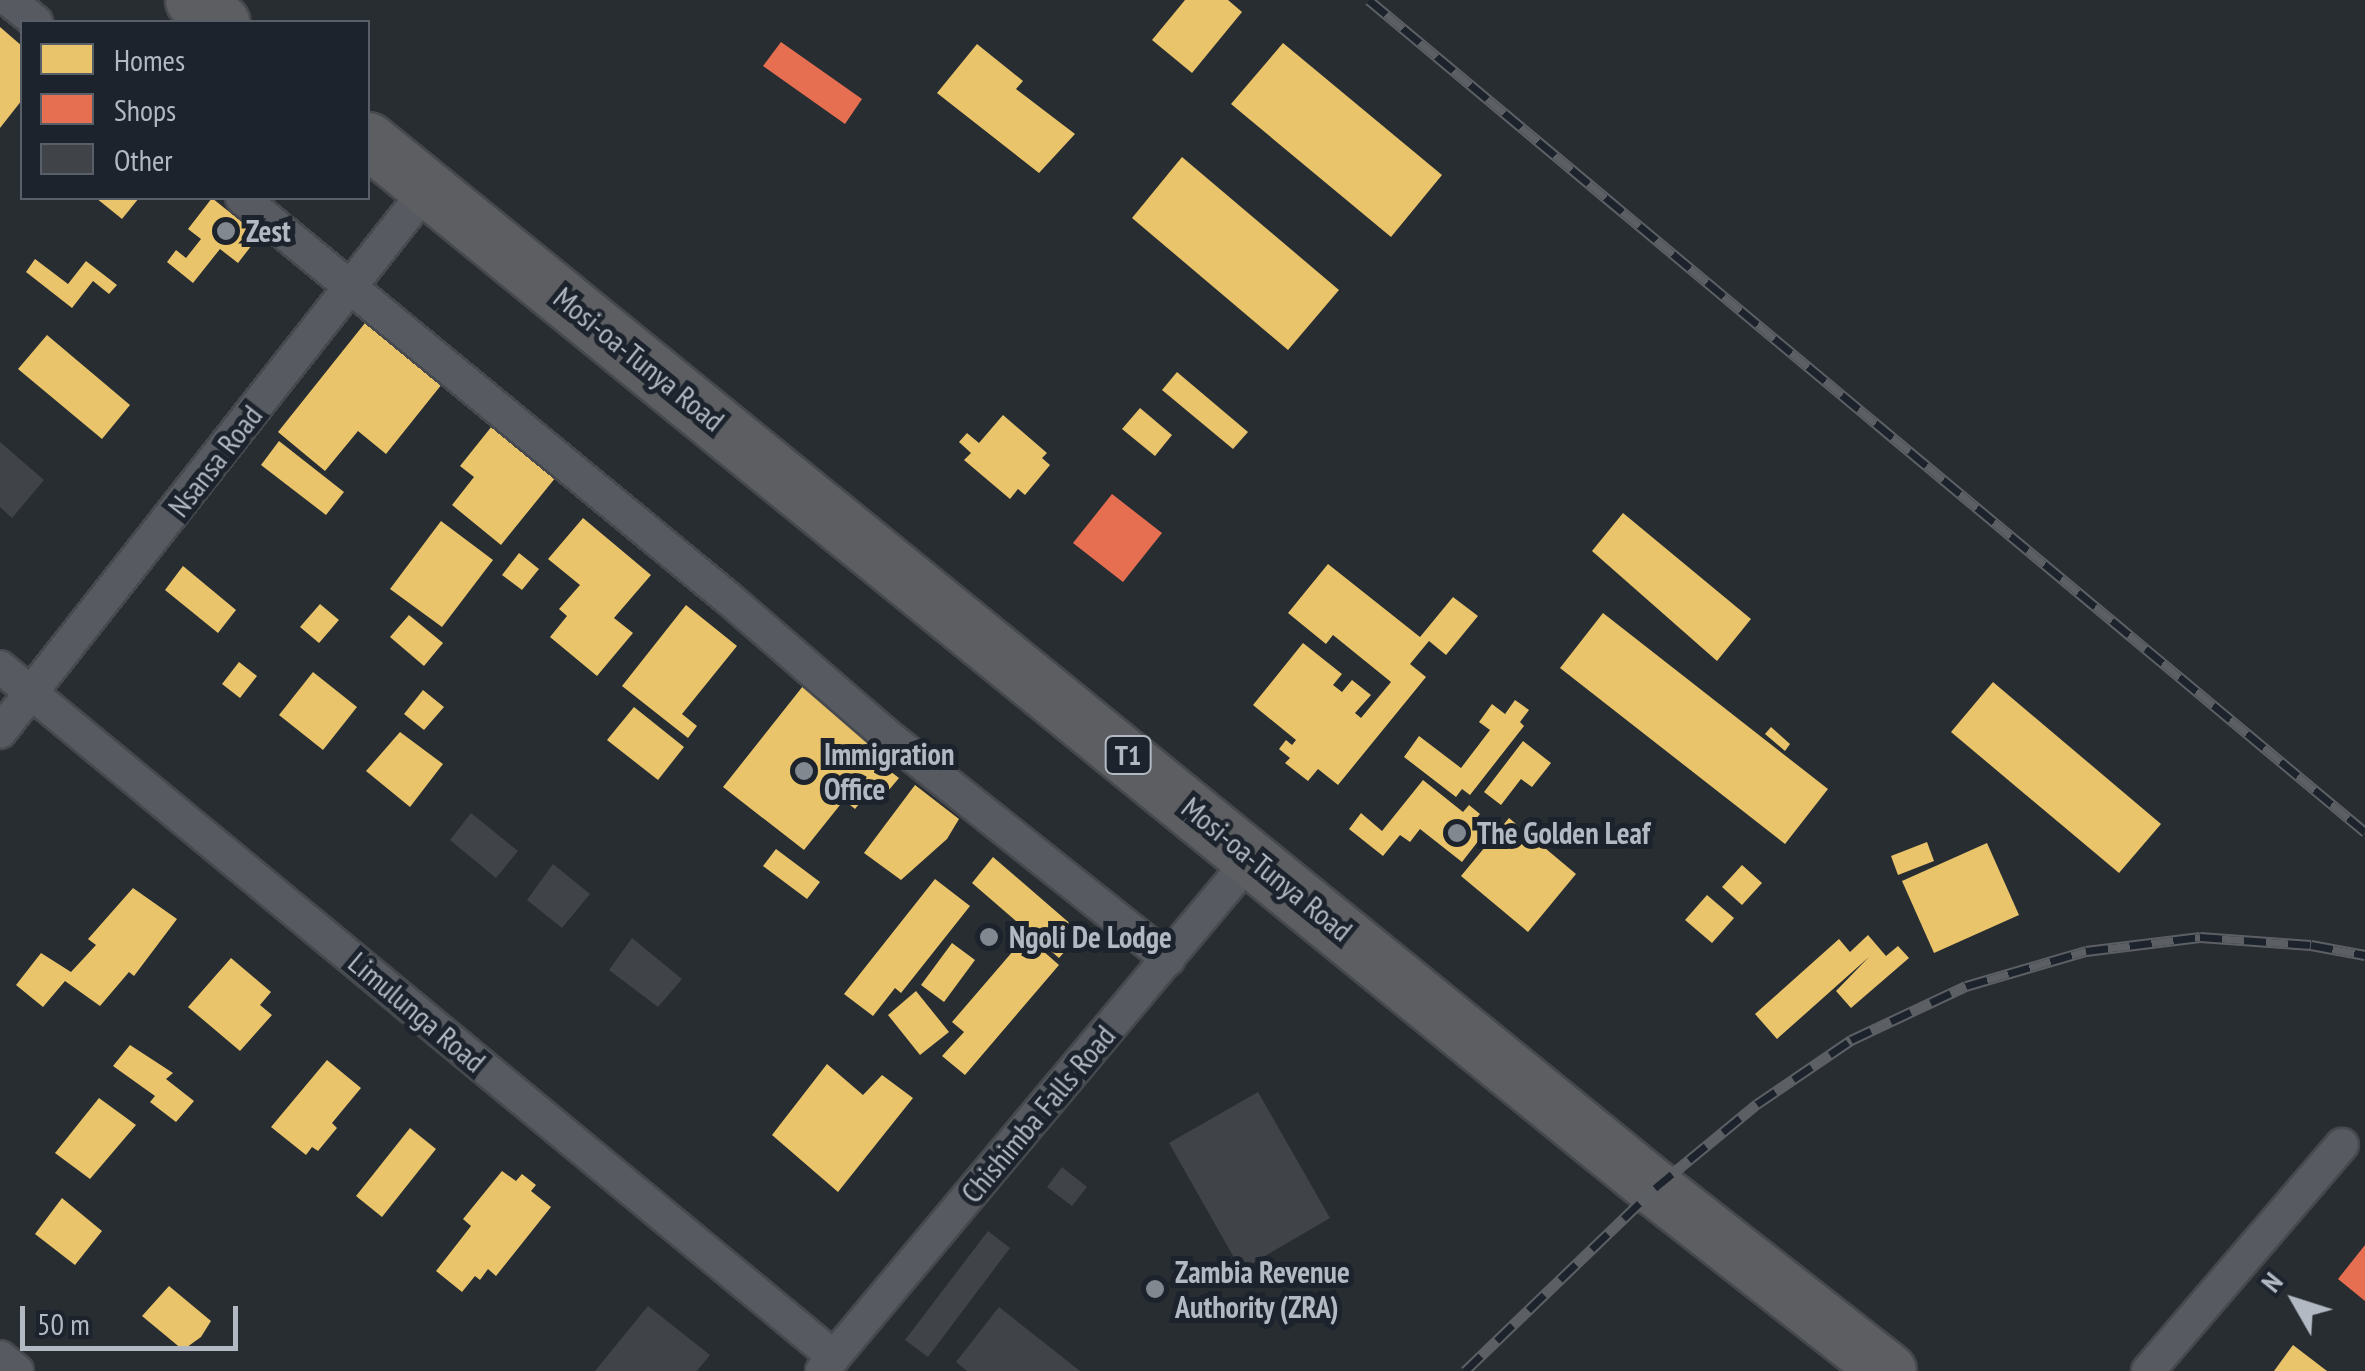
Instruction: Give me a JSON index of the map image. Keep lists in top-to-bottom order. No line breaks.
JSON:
{"streets":{"highway":["Mosi-oa-Tunya Road","T1"],"street":["Nsansa Road","Limulunga Road","Chishimba Falls Road"]},"crossings":[["Mosi-oa-Tunya Road","Nsansa Road"],["Mosi-oa-Tunya Road","Chishimba Falls Road"],["Nsansa Road","Limulunga Road"],["Limulunga Road","Chishimba Falls Road"]],"places":["Zest","Immigration Office","The Golden Leaf","Ngoli De Lodge","Zambia Revenue Authority (ZRA)"],"legend":["Homes","Shops","Other"],"scale_bar":"50 m","north":"top left"}
